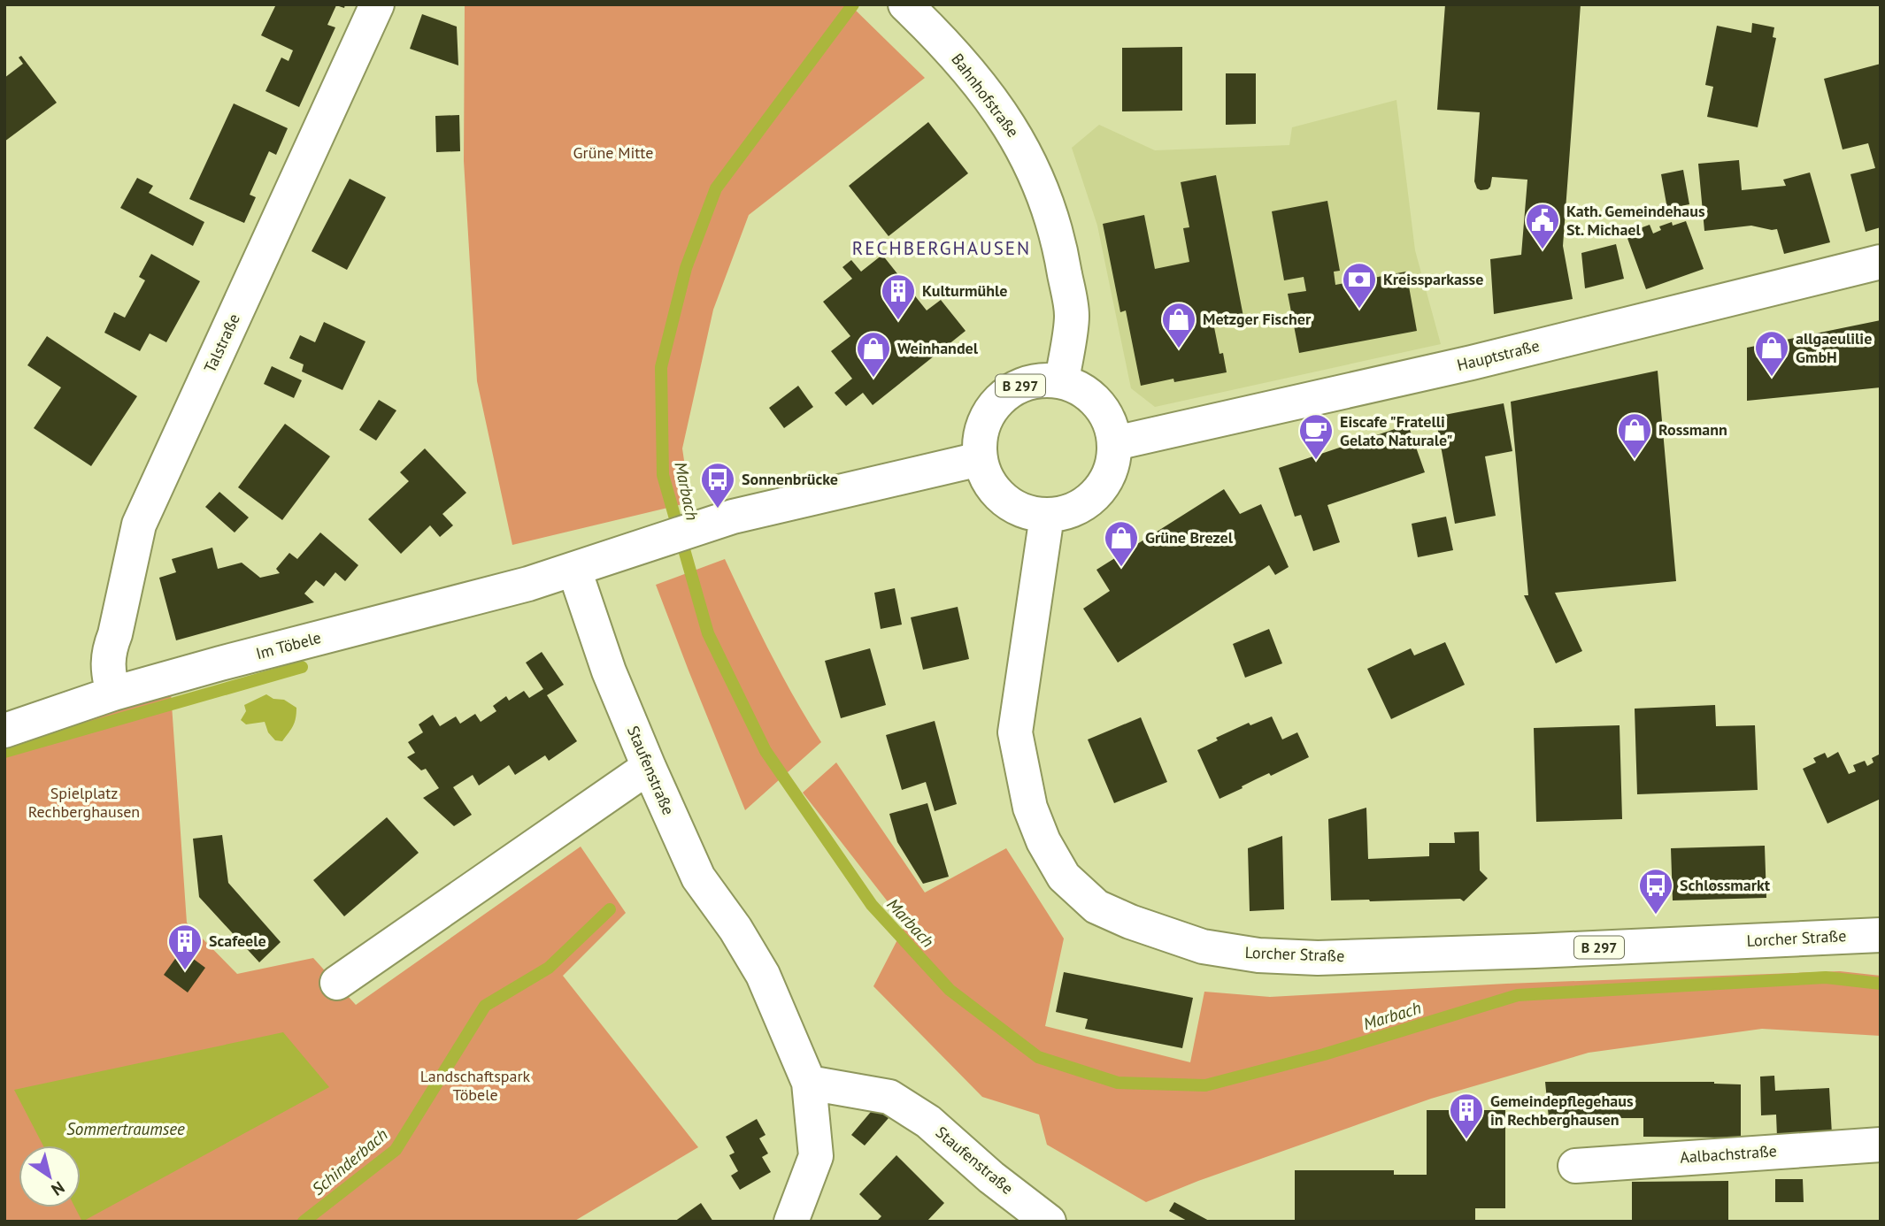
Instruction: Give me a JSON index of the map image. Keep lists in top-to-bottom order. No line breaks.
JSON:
{"streets":{"street":["Bahnhofstraße","Talstraße","Hauptstraße","B 297","Im Töbele","Staufenstraße","Lorcher Straße","Aalbachstraße"]},"crossings":[["Bahnhofstraße","Hauptstraße"],["Bahnhofstraße","B 297"],["Bahnhofstraße","Lorcher Straße"],["Talstraße","Im Töbele"],["Hauptstraße","B 297"],["Hauptstraße","Lorcher Straße"],["B 297","Lorcher Straße"],["Im Töbele","Staufenstraße"]],"districts":["RECHBERGHAUSEN"],"water":["Marbach","Sommertraumsee","Schinderbach"],"parks":["Grüne Mitte","Spielplatz Rechberghausen","Landschaftspark Töbele"],"places":{"public building":["Kath. Gemeindehaus St. Michael"],"bank":["Kreissparkasse"],"building":["Kulturmühle","Scafeele","Gemeindepflegehaus in Rechberghausen"],"shop":["Metzger Fischer","allgaeulilie GmbH","Weinhandel","Rossmann","Grüne Brezel"],"cafe":["Eiscafe \"Fratelli Gelato Naturale\""],"bus stop":["Sonnenbrücke","Schlossmarkt"]},"north":"bottom right"}
